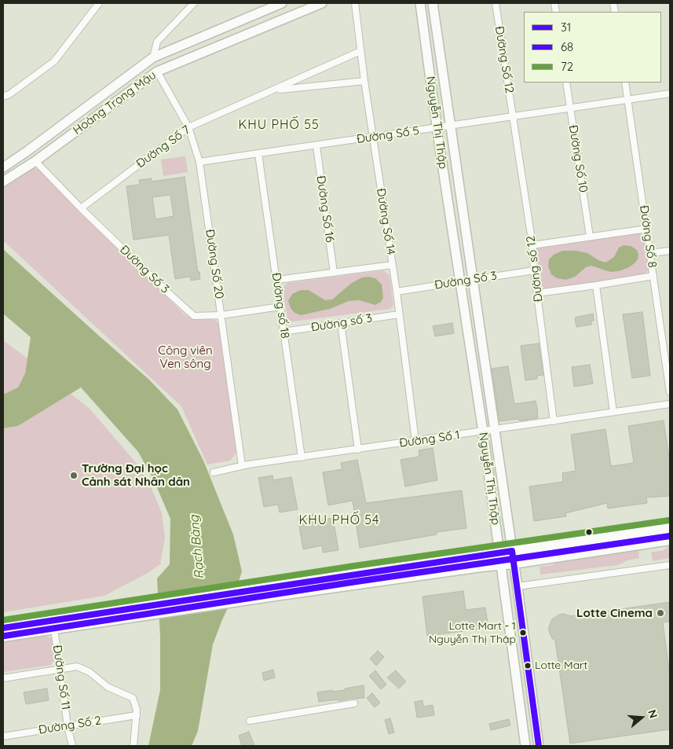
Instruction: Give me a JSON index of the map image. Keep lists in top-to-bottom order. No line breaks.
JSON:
{"streets":{"main road":["Hoàng Trọng Mậu","Nguyễn Thị Thập"],"street":["Đường Số 12","Đường Số 5","Đường Số 7","Đường Số 10","Đường Số 16","Đường Số 14","Đường Số 8","Đường Số 20","Đường số 12","Đường Số 3","Đường số 18","Đường số 3","Đường Số 1","Đường Số 11","Đường Số 2"]},"crossings":[["Đường Số 12","Đường Số 5"],["Đường Số 12","Đường số 12"],["Hoàng Trọng Mậu","Đường Số 20"],["Hoàng Trọng Mậu","Đường Số 3"],["Nguyễn Thị Thập","Đường Số 5"],["Nguyễn Thị Thập","Đường Số 3"],["Nguyễn Thị Thập","Đường Số 1"],["Đường Số 5","Đường Số 10"],["Đường Số 5","Đường Số 16"],["Đường Số 5","Đường Số 14"],["Đường Số 5","Đường Số 8"],["Đường Số 5","Đường Số 20"],["Đường Số 5","Đường số 12"],["Đường Số 5","Đường số 18"],["Đường Số 7","Đường Số 14"],["Đường Số 7","Đường Số 20"],["Đường Số 7","Đường Số 3"],["Đường Số 14","Đường Số 3"],["Đường Số 14","Đường số 3"],["Đường Số 14","Đường Số 1"],["Đường Số 20","Đường Số 3"],["Đường Số 20","Đường Số 1"],["Đường số 12","Đường Số 3"],["Đường số 12","Đường Số 1"],["Đường Số 3","Đường số 18"],["Đường số 18","Đường số 3"],["Đường số 18","Đường Số 1"],["Đường Số 11","Đường Số 2"]],"districts":["KHU PHỐ 55","KHU PHỐ 54"],"water":["Rạch Bàng"],"parks":["Công viên Ven sông"],"places":["Trường Đại học Cảnh sát Nhân dân","Lotte Cinema","Lotte Mart - 1 Nguyễn Thị Thập","Lotte Mart"],"lines":["transit line 72","transit line 68","transit line 31"],"legend":["31","68","72"],"north":"right"}
